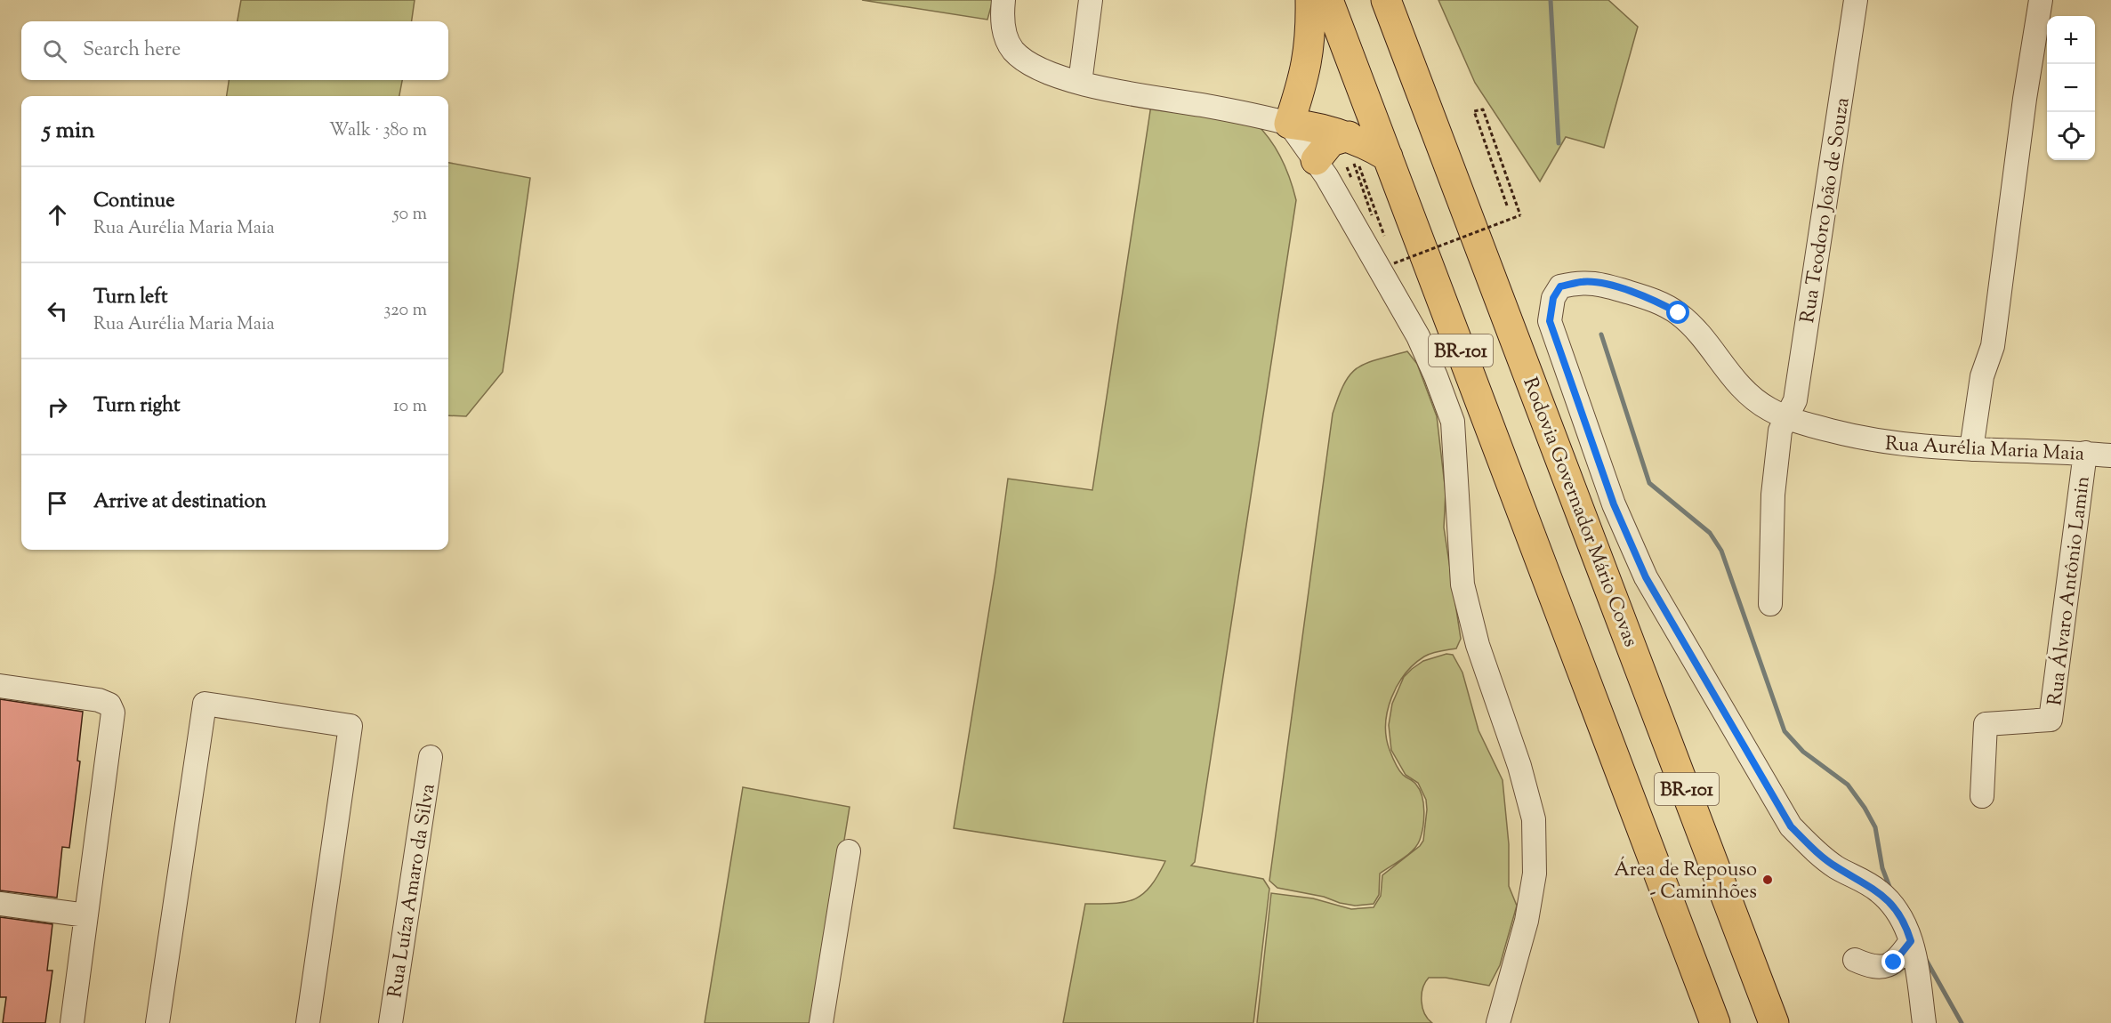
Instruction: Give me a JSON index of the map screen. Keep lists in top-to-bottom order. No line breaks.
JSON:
{"streets":{"highway":["BR-101","Rodovia Governador Mário Covas"],"street":["Rua Teodoro João de Souza","Rua Aurélia Maria Maia","Rua Álvaro Antônio Lamin","Rua Luíza Amaro da Silva"]},"crossings":[["Rua Teodoro João de Souza","Rua Aurélia Maria Maia"],["Rua Aurélia Maria Maia","Rua Álvaro Antônio Lamin"]],"places":["Área de Repouso - Caminhões"],"page":{"map_buttons":["+","−"],"search":"Search here","heading":["5 min","Walk · 380 m"],"list":[["Continue","Rua Aurélia Maria Maia","50 m"],["Turn left","Rua Aurélia Maria Maia","320 m"],["Turn right","10 m"],"Arrive at destination"]}}
